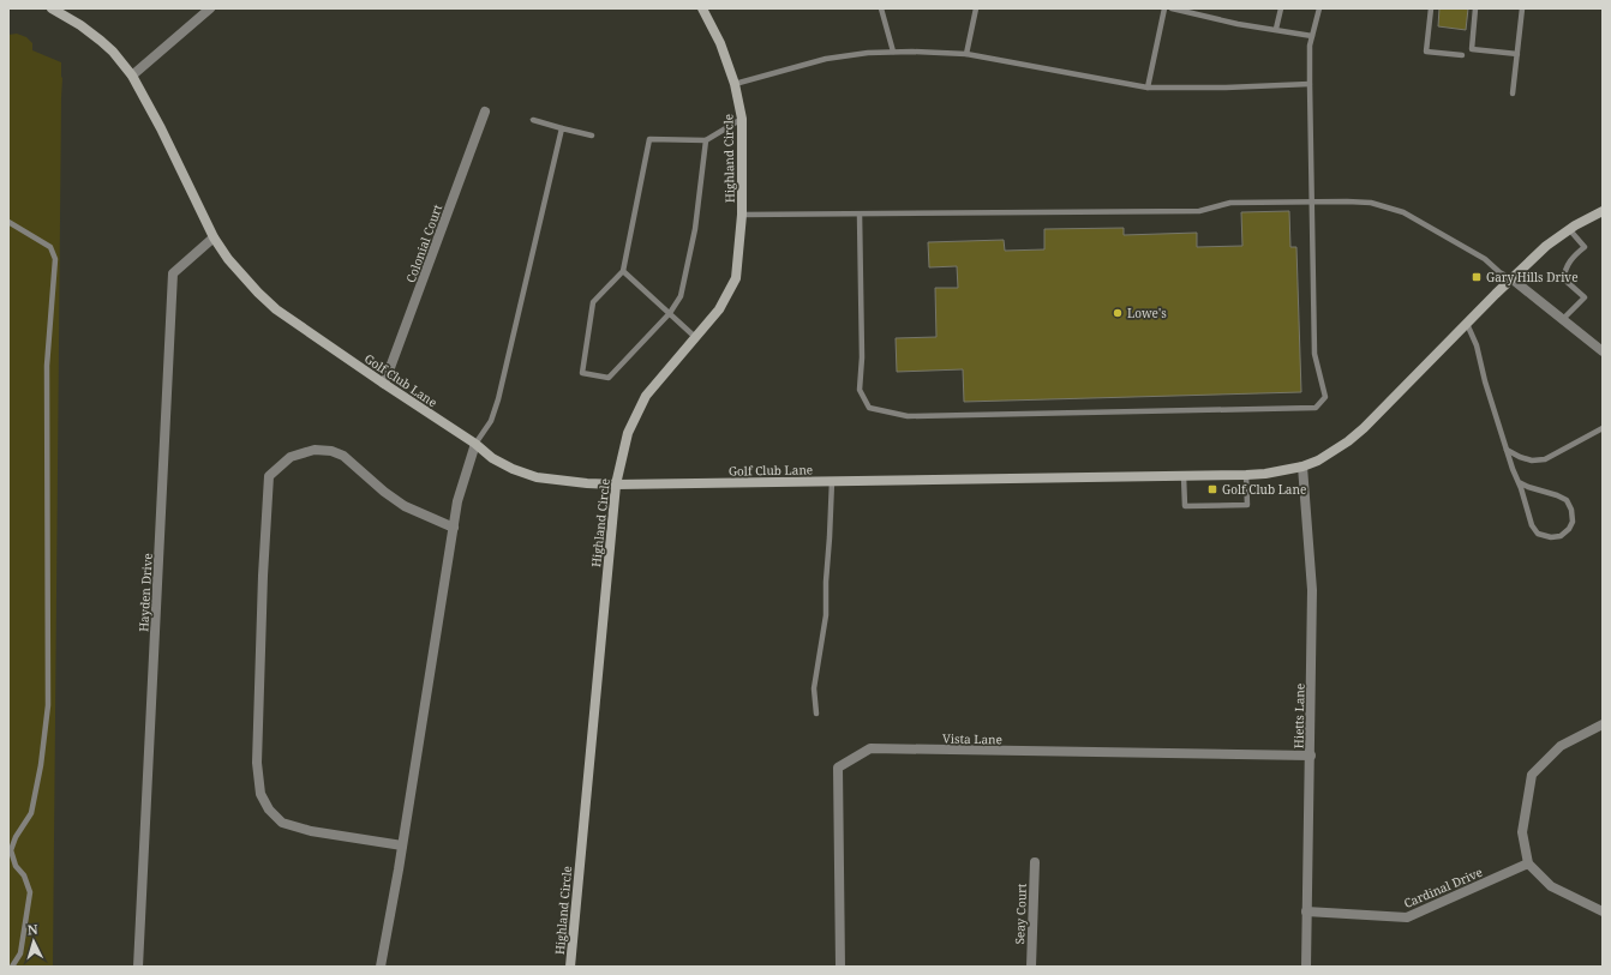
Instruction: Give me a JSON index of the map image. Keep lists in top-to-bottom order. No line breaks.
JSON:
{"streets":{"street":["Highland Circle","Colonial Court","Golf Club Lane","Hayden Drive","Hietts Lane","Vista Lane","Cardinal Drive","Seay Court"]},"crossings":[["Highland Circle","Golf Club Lane"],["Colonial Court","Golf Club Lane"],["Golf Club Lane","Hayden Drive"],["Golf Club Lane","Hietts Lane"],["Hietts Lane","Vista Lane"],["Hietts Lane","Cardinal Drive"]],"places":{"transit":["Gary Hills Drive","Golf Club Lane"],"other":["Lowe's"]},"north":"top"}
